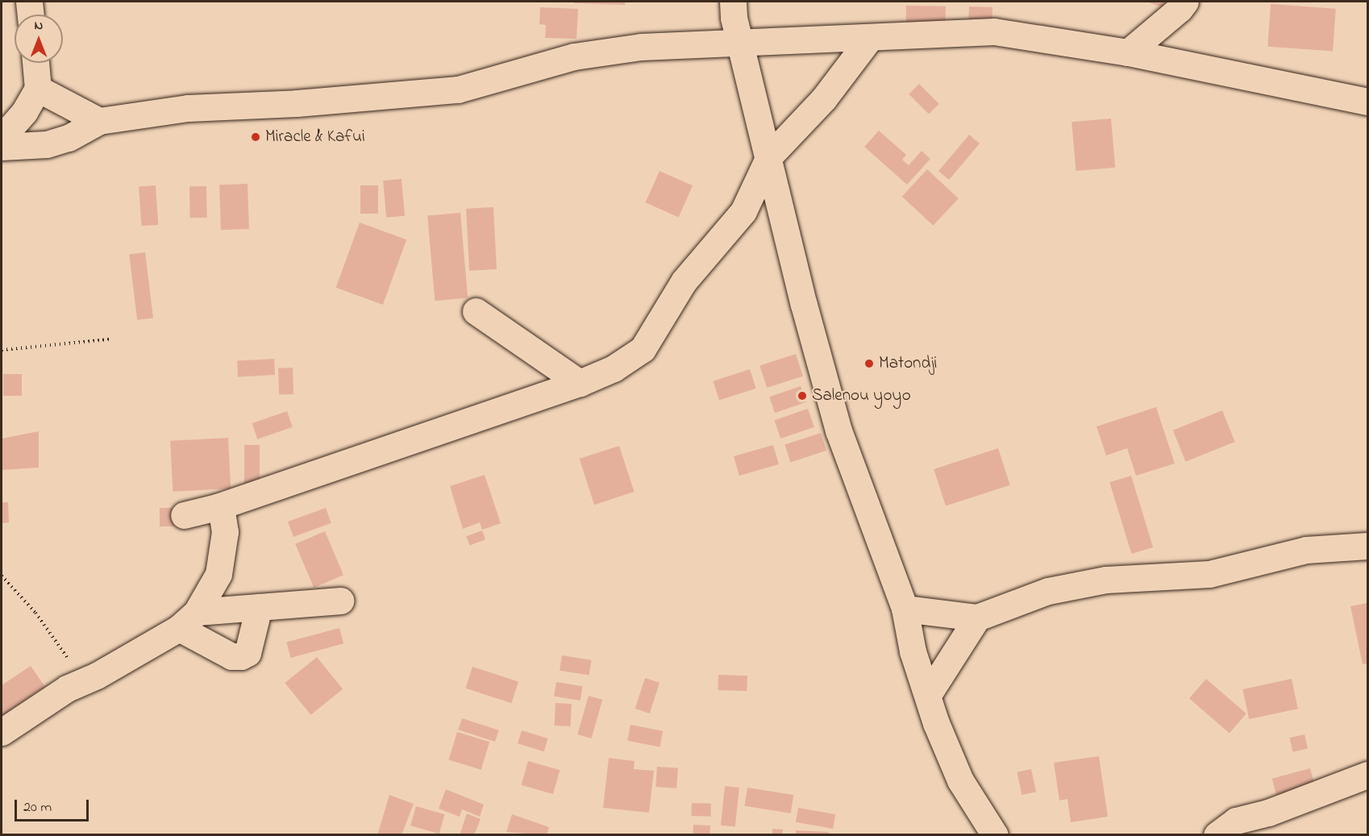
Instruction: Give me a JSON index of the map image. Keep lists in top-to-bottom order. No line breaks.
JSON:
{"places":["Miracle & Kafui","Matondji","Salenou yoyo"],"scale_bar":"20 m","north":"top"}
